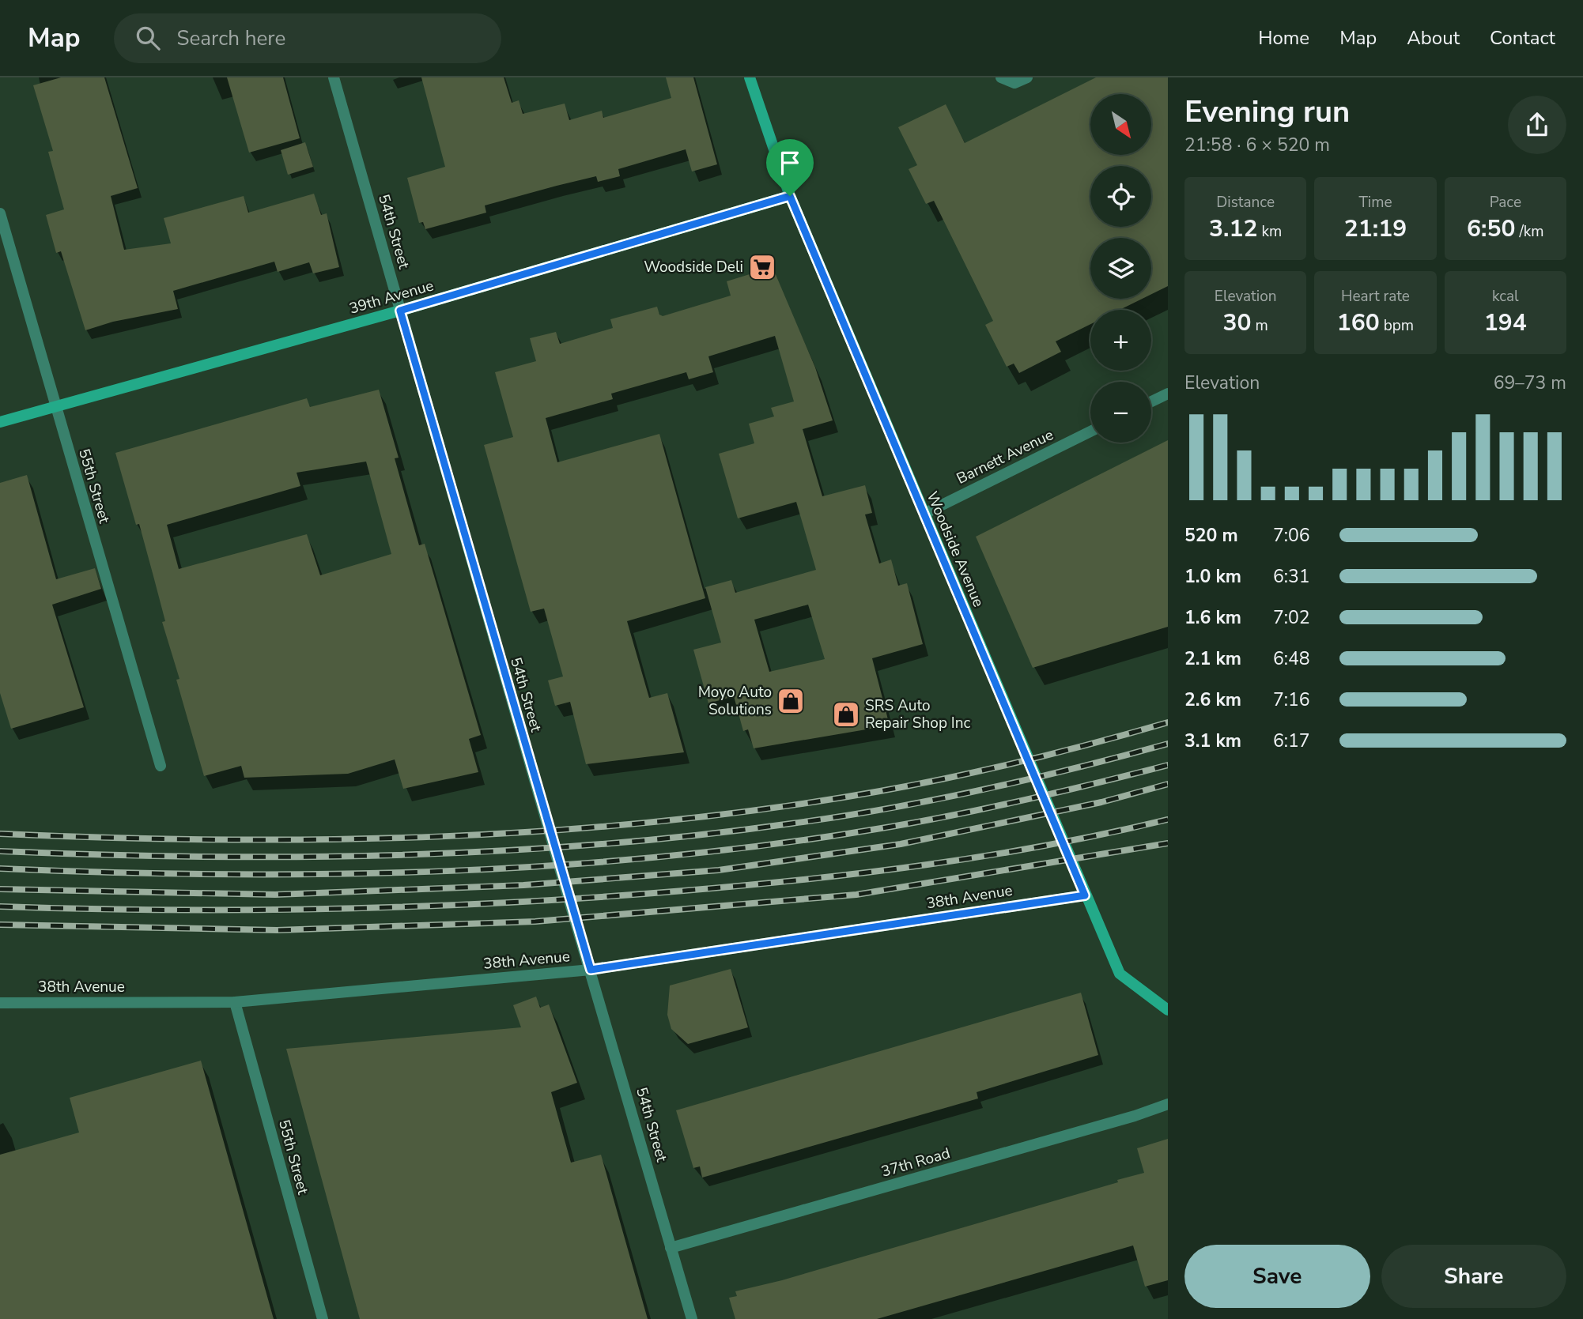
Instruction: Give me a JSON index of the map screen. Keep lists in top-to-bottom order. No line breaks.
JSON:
{"streets":{"street":["54th Street","39th Avenue","Barnett Avenue","55th Street","Woodside Avenue","38th Avenue","37th Road"]},"crossings":[["54th Street","39th Avenue"],["54th Street","38th Avenue"],["54th Street","37th Road"],["39th Avenue","55th Street"],["39th Avenue","Woodside Avenue"],["Barnett Avenue","Woodside Avenue"],["55th Street","38th Avenue"],["Woodside Avenue","38th Avenue"]],"places":{"supermarket":["Woodside Deli"],"shop":["Moyo Auto Solutions","SRS Auto Repair Shop Inc"]},"north":"bottom right","page":{"header":"Map","search":"Search here","nav":["Home","Map","About","Contact"],"heading":["Evening run","21:58 · 6 × 520 m"],"map_buttons":["+","−"],"stats":[["Distance","3.12 km"],["Time","21:19"],["Pace","6:50 /km"],["Elevation","30 m"],["Heart rate","160 bpm"],["kcal","194"]],"chart":["Elevation","69–73 m"],"list":[{"name":"520 m","note":"7:06"},{"name":"1.0 km","note":"6:31"},{"name":"1.6 km","note":"7:02"},{"name":"2.1 km","note":"6:48"},{"name":"2.6 km","note":"7:16"},{"name":"3.1 km","note":"6:17"}],"buttons":["Save","Share"]}}
